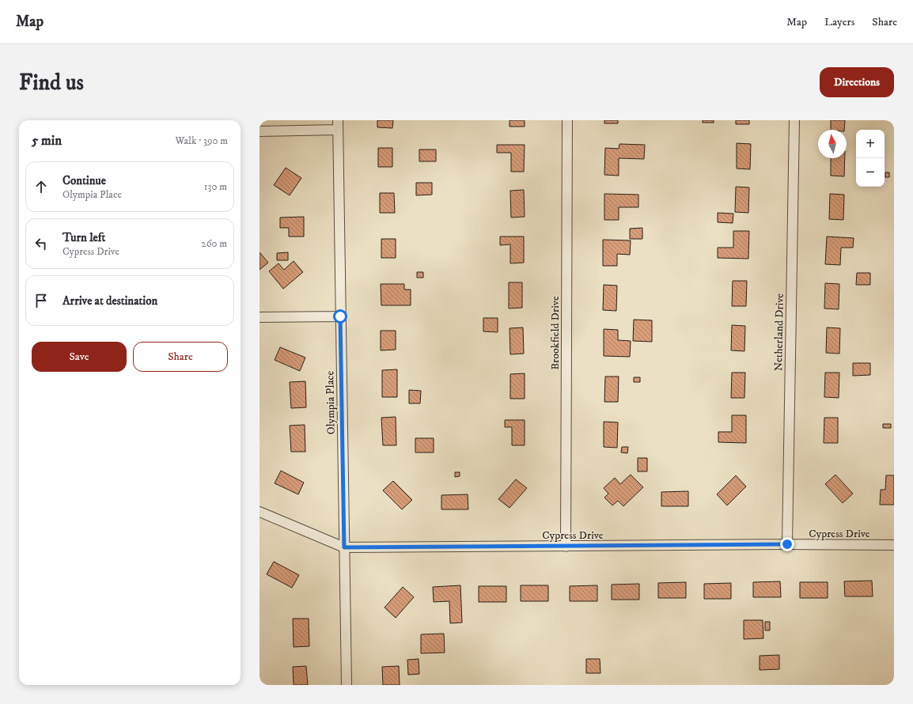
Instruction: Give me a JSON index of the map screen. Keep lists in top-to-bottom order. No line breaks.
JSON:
{"streets":{"street":["Netherland Drive","Brookfield Drive","Olympia Place","Cypress Drive"]},"crossings":[["Netherland Drive","Cypress Drive"],["Brookfield Drive","Cypress Drive"],["Olympia Place","Cypress Drive"]],"north":"top","page":{"header":"Map","nav":["Map","Layers","Share"],"buttons":["Directions",["Save","Share"]],"title":"Find us","heading":["5 min","Walk · 390 m"],"map_buttons":["+","−"],"list":[["Continue","Olympia Place","130 m"],["Turn left","Cypress Drive","260 m"],"Arrive at destination"]}}
